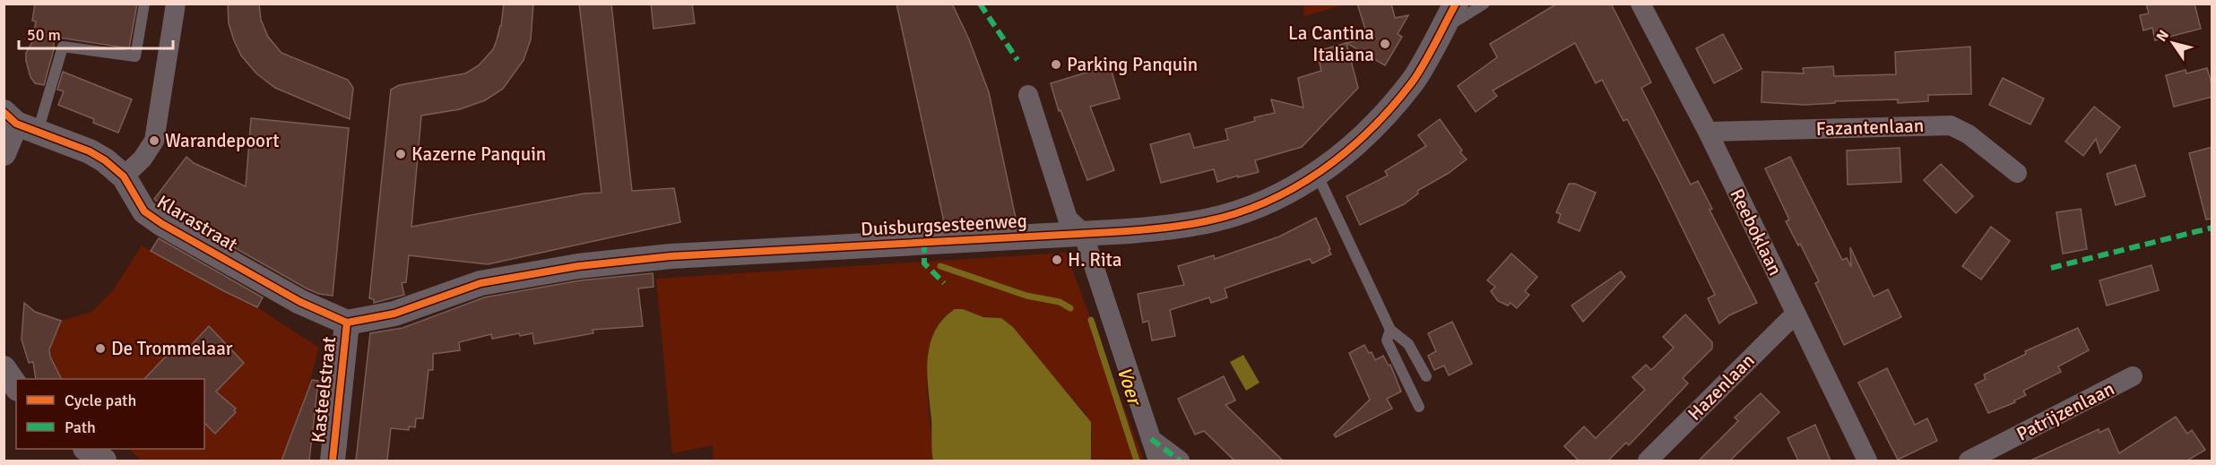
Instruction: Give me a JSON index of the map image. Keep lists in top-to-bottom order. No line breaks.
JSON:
{"streets":{"street":["Fazantenlaan","Klarastraat","Duisburgsesteenweg","Reeboklaan","Hazenlaan","Kasteelstraat","Patrijzenlaan"]},"crossings":[["Fazantenlaan","Reeboklaan"],["Klarastraat","Duisburgsesteenweg"],["Klarastraat","Kasteelstraat"],["Duisburgsesteenweg","Kasteelstraat"],["Reeboklaan","Hazenlaan"]],"water":["Voer"],"places":["La Cantina Italiana","Parking Panquin","Warandepoort","Kazerne Panquin","H. Rita","De Trommelaar"],"legend":["Cycle path","Path"],"scale_bar":"50 m","north":"top left"}
